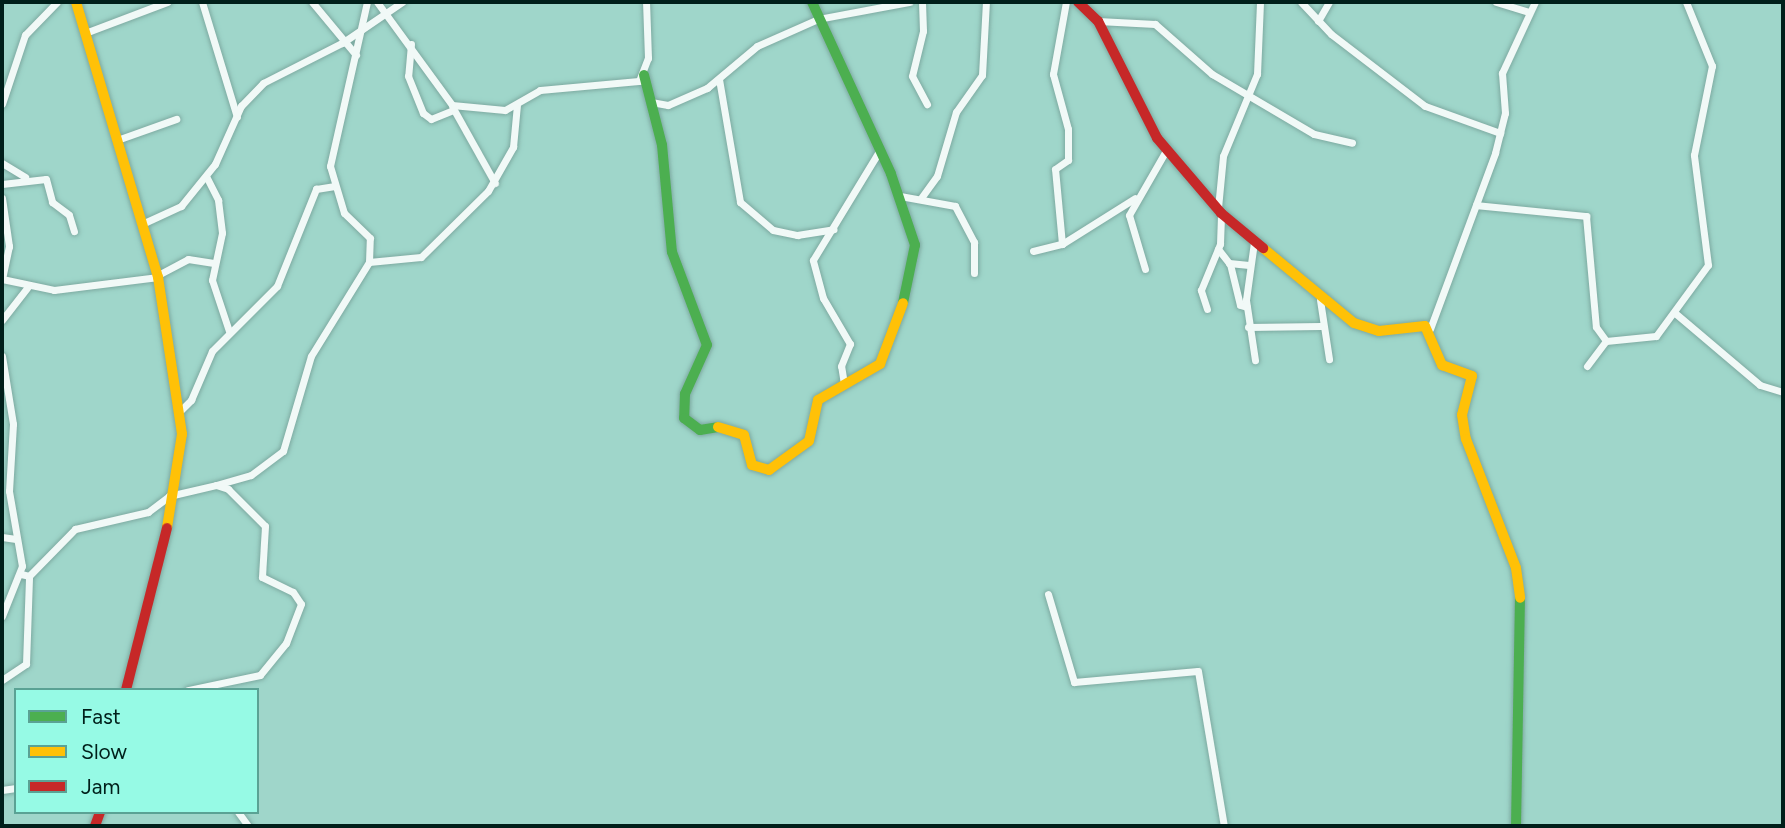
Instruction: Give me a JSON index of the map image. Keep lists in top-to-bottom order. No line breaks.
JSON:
{"legend":["Fast","Slow","Jam"]}
